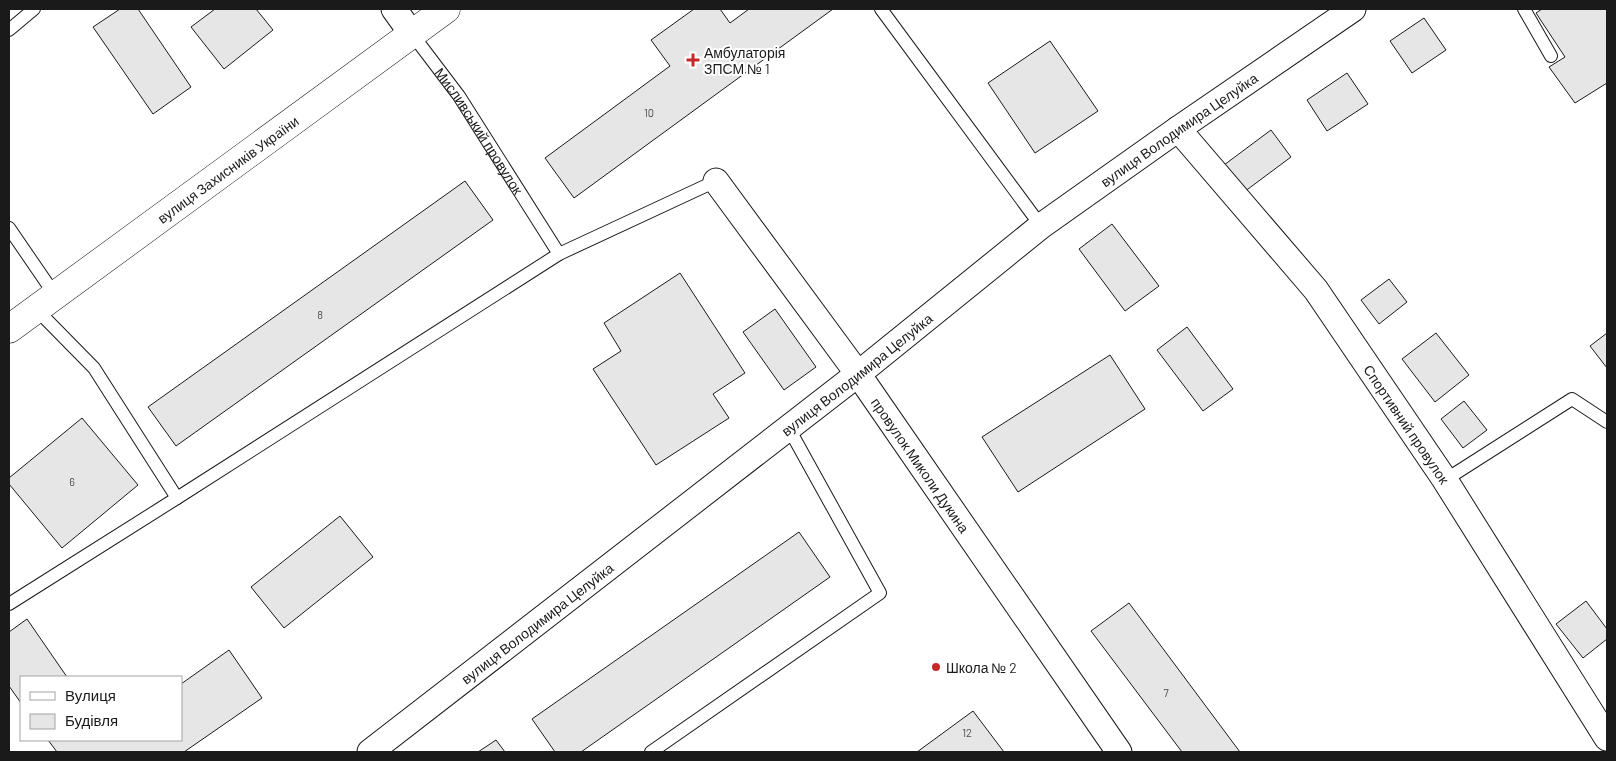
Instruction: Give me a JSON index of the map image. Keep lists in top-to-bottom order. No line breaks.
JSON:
{"streets":{"street":["вулиця Володимира Целуйка","Мисливський провулок","вулиця Захисників України","Спортивний провулок","провулок Миколи Дукина"]},"crossings":[["вулиця Володимира Целуйка","Спортивний провулок"],["вулиця Володимира Целуйка","провулок Миколи Дукина"],["Мисливський провулок","вулиця Захисників України"]],"places":{"health":["Амбулаторія ЗПСМ № 1"],"other":["Школа № 2"]},"house_numbers":["10","8","6","7","12"],"legend":["Вулиця","Будівля"]}
